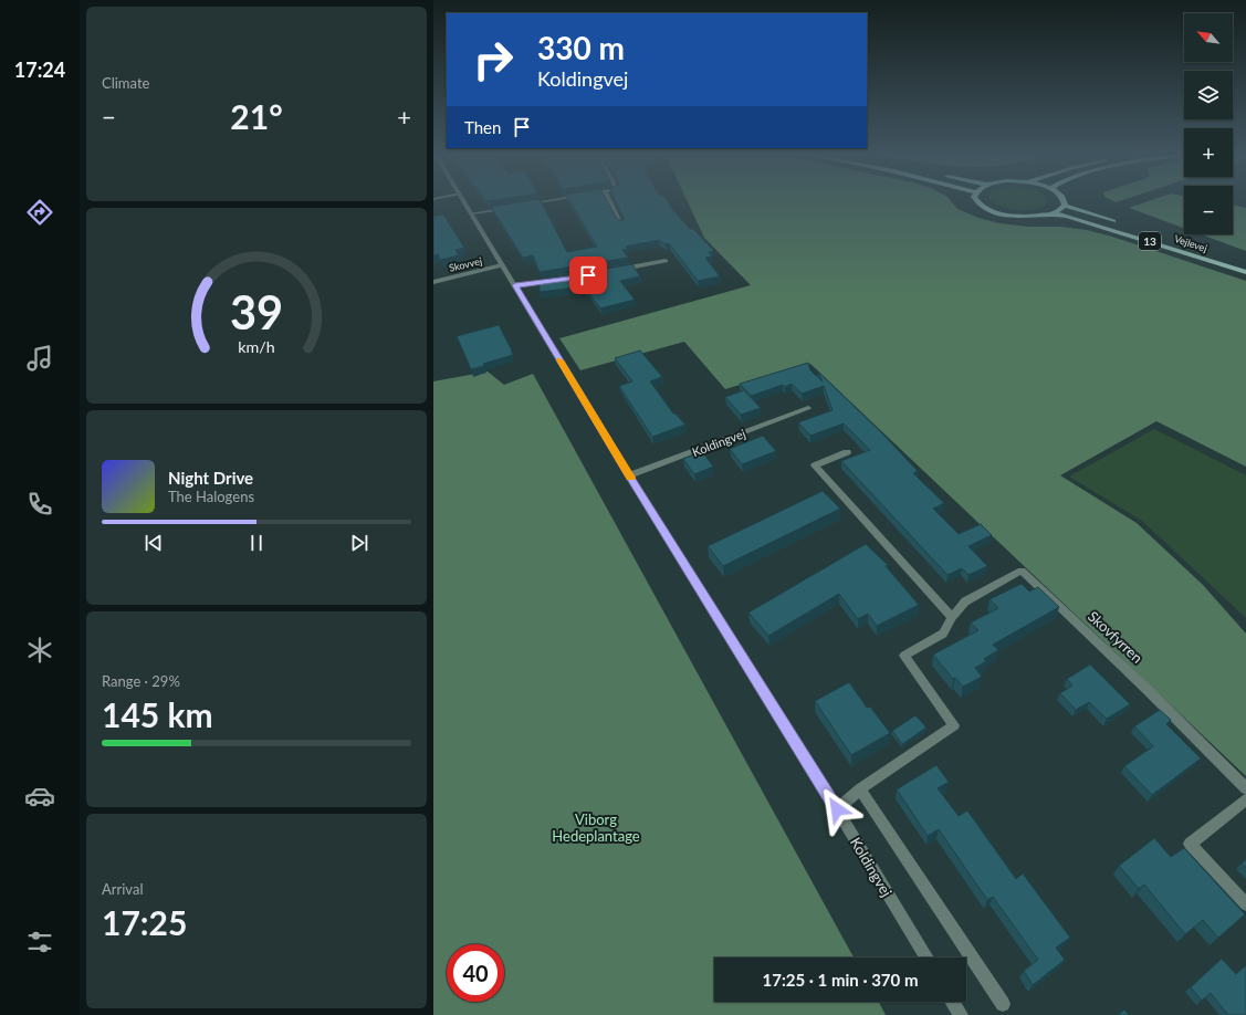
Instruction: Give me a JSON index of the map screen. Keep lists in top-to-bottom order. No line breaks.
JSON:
{"streets":{"main road":["13","Vejlevej"],"street":["Skovvej","Koldingvej","Skovfyrren"]},"crossings":[["13","Vejlevej"],["Skovvej","Koldingvej"],["Koldingvej","Skovfyrren"]],"parks":["Viborg Hedeplantage"],"north":"top left","page":{"tabs":"17:24","tile":["Climate",["Range · 29%","145 km"],["Arrival","17:25"]],"map_buttons":["+","−"],"turn":["330 m","Koldingvej"],"heat":["−","21°","+"],"then":"Then","song":["Night Drive","The Halogens"],"limit":"40","trip":"17:25 · 1 min · 370 m","gauge":["39","km/h"]}}
